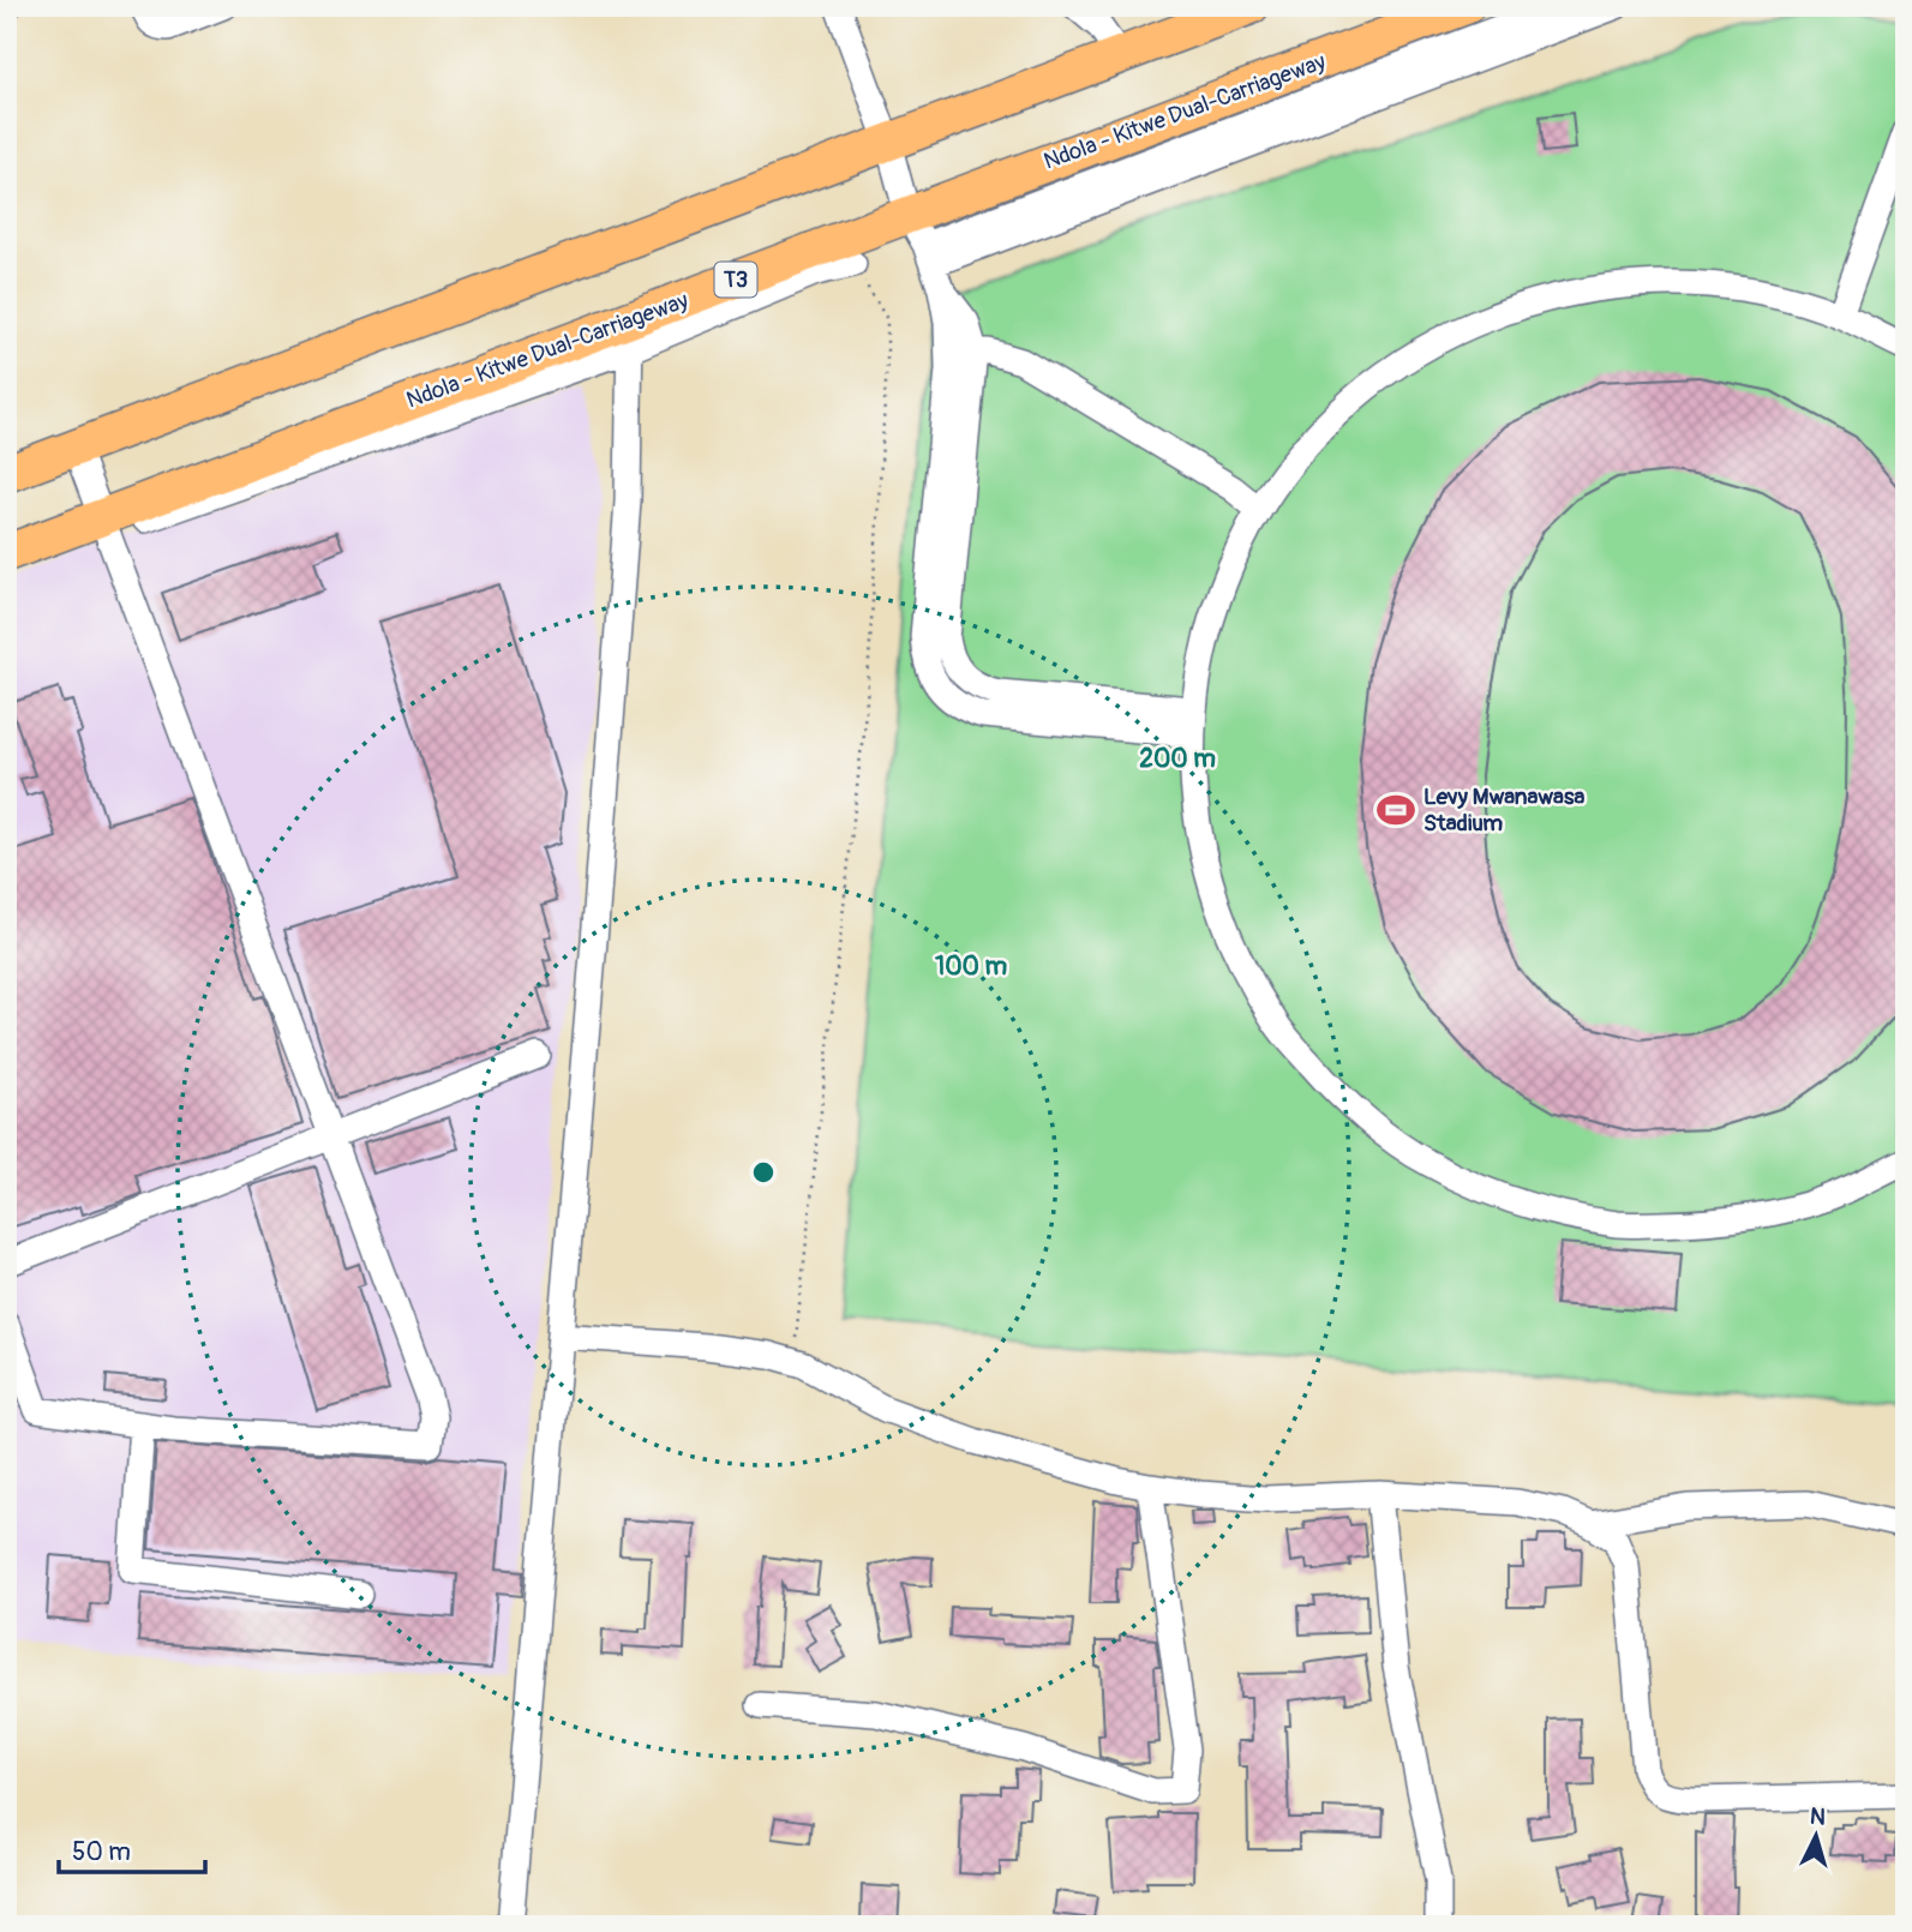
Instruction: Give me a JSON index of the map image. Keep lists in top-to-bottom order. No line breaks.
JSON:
{"streets":{"highway":["Ndola - Kitwe Dual-Carriageway","T3"]},"places":{"sports":["Levy Mwanawasa Stadium"]},"scale_bar":"50 m","north":"top","rings":["200 m","100 m"]}
